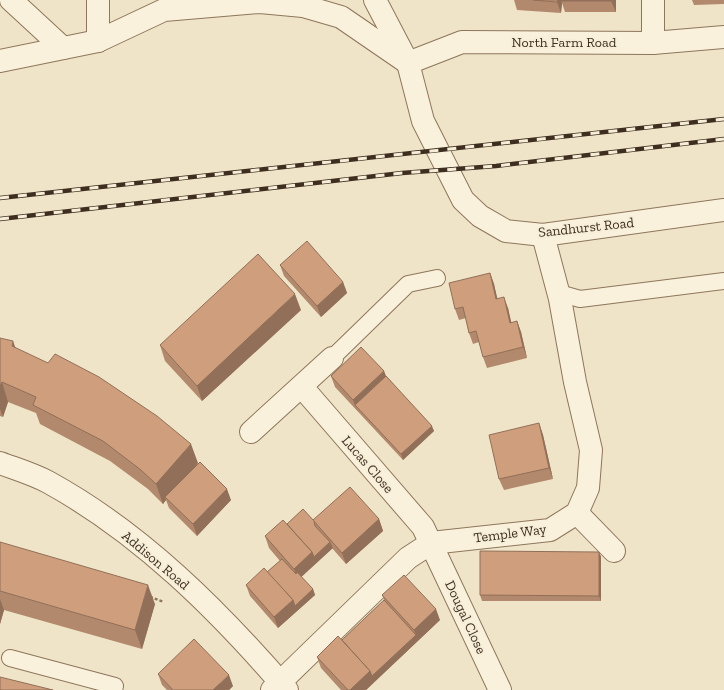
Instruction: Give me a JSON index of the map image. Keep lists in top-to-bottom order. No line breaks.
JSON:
{"streets":{"street":["North Farm Road","Sandhurst Road","Lucas Close","Temple Way","Addison Road","Dougal Close"]},"crossings":[["North Farm Road","Sandhurst Road"],["Lucas Close","Temple Way"],["Lucas Close","Dougal Close"],["Temple Way","Addison Road"],["Temple Way","Dougal Close"]]}
